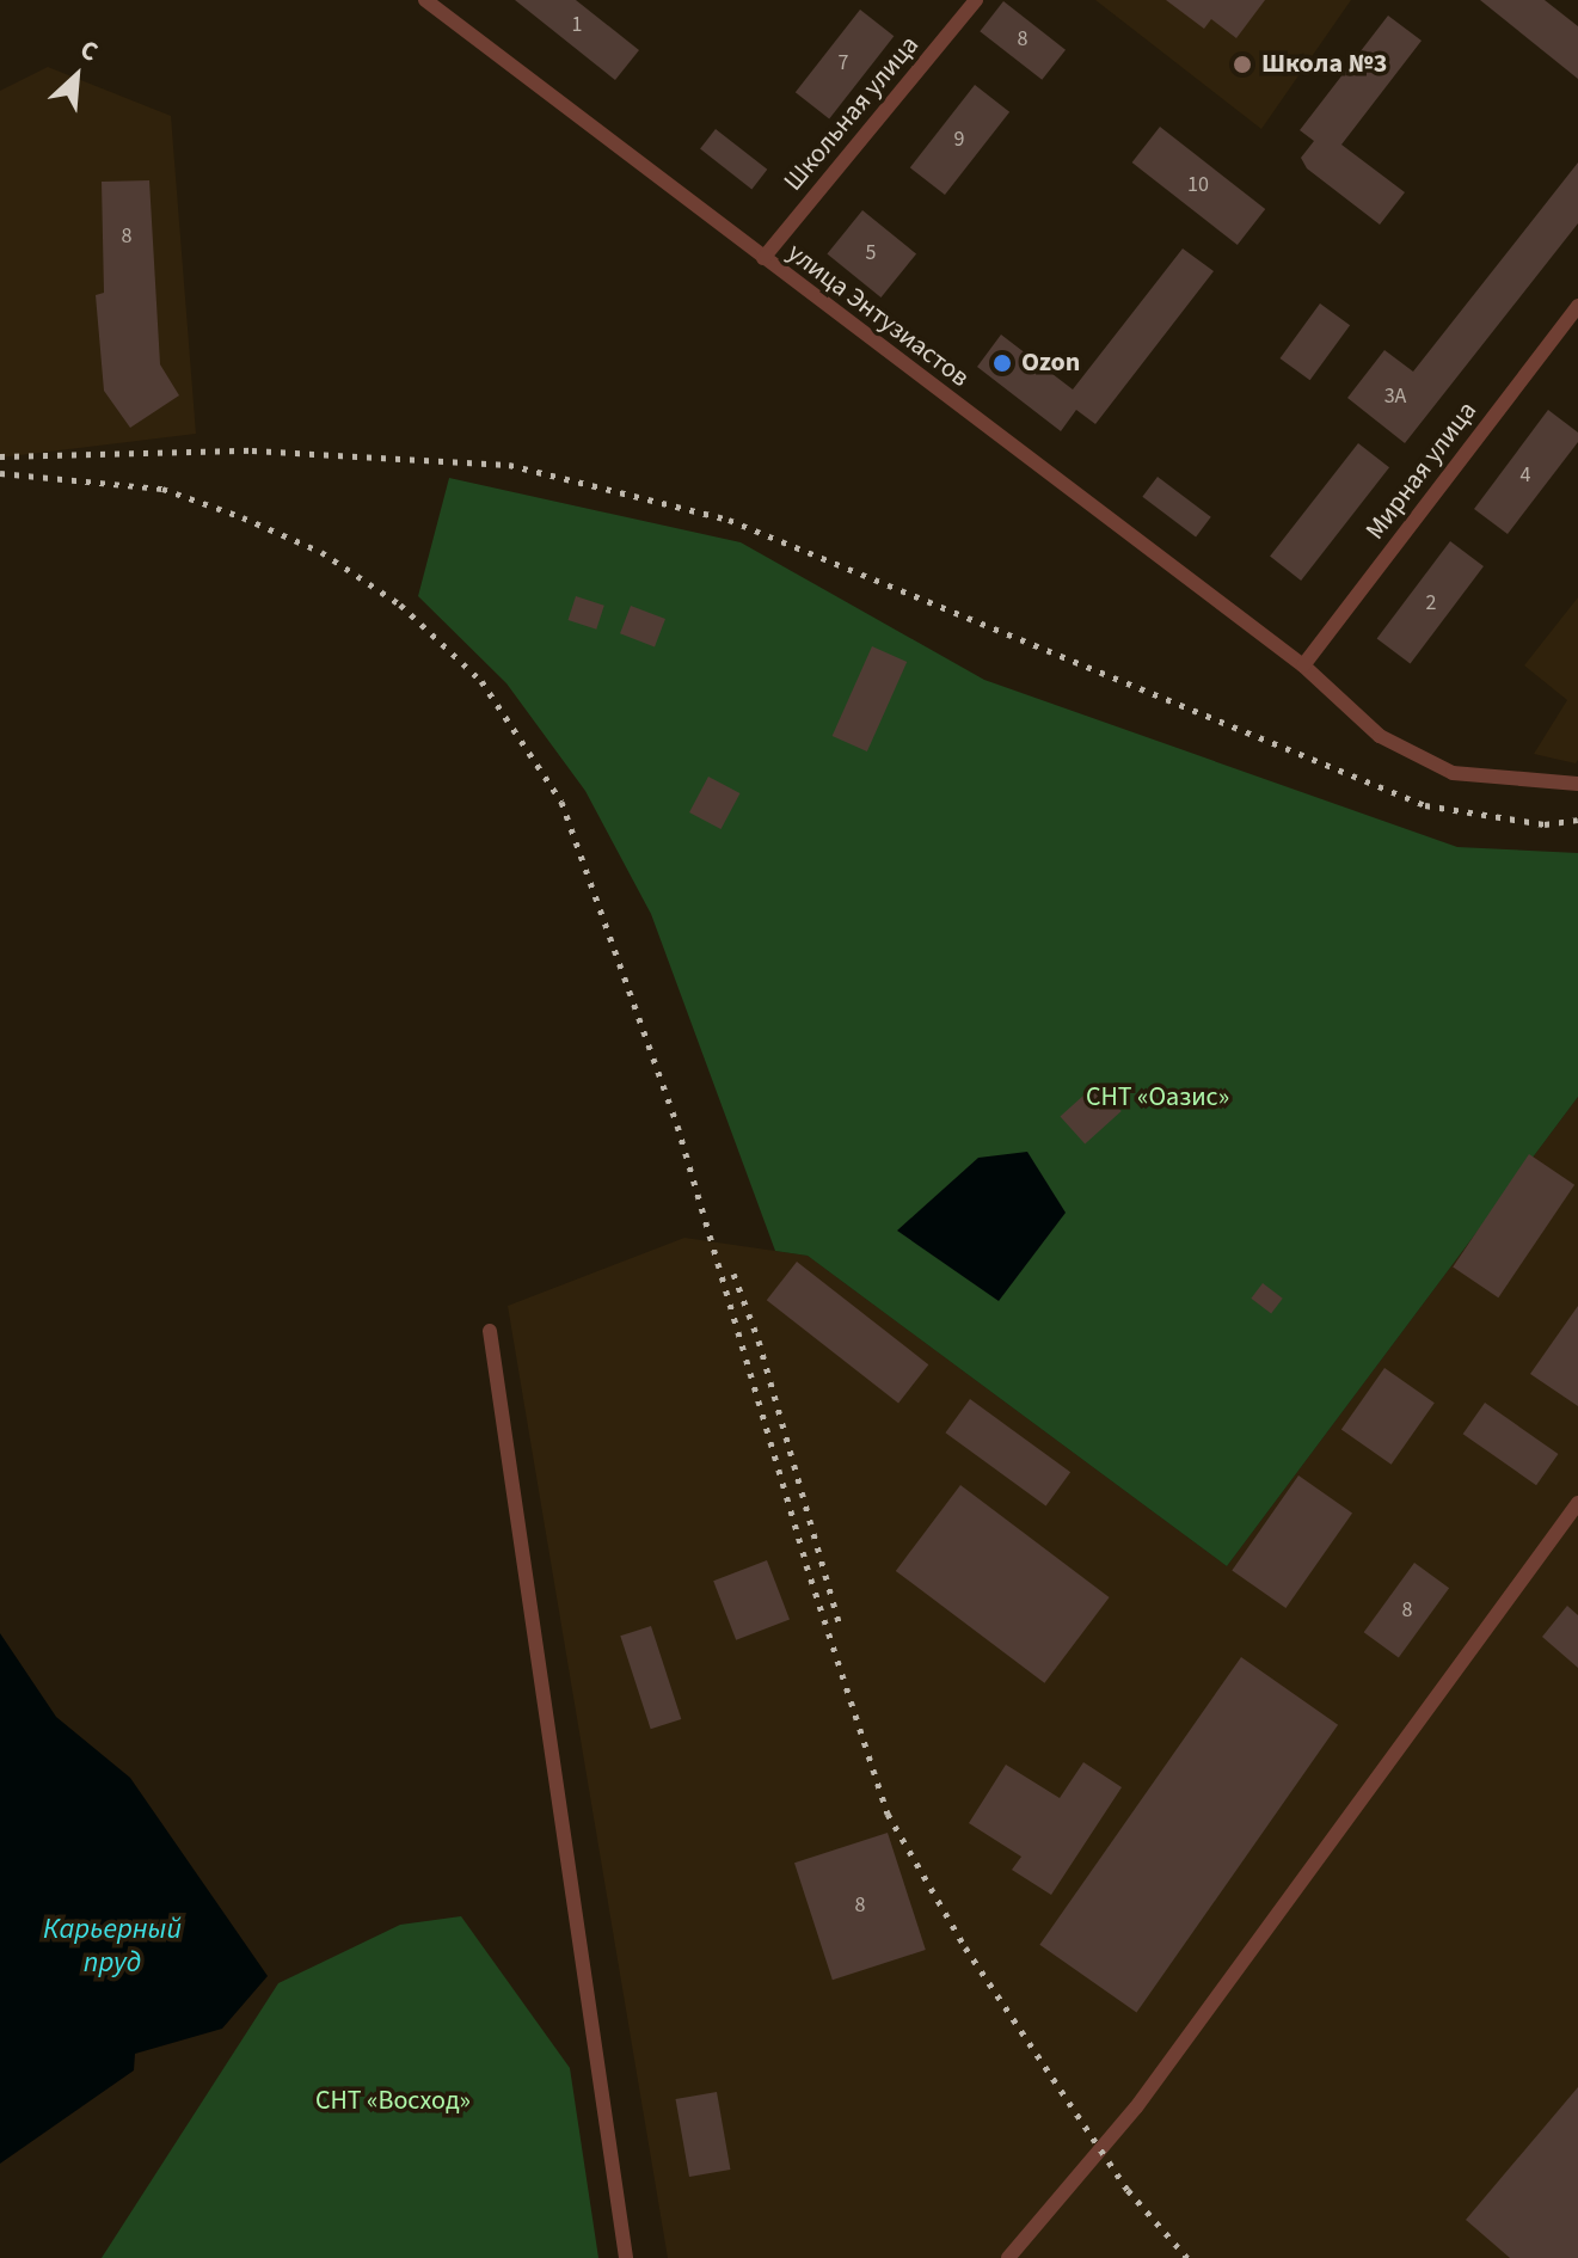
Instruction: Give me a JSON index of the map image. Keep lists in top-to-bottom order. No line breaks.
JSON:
{"streets":{"street":["Школьная улица","улица Энтузиастов","Мирная улица"]},"crossings":[["Школьная улица","улица Энтузиастов"],["улица Энтузиастов","Мирная улица"]],"water":["Карьерный пруд"],"parks":["СНТ «Оазис»","СНТ «Восход»"],"places":["Школа №3","Ozon"],"house_numbers":["1","8","7","9","10","8","5","3А","4","2","8","8"],"north":"top right"}
